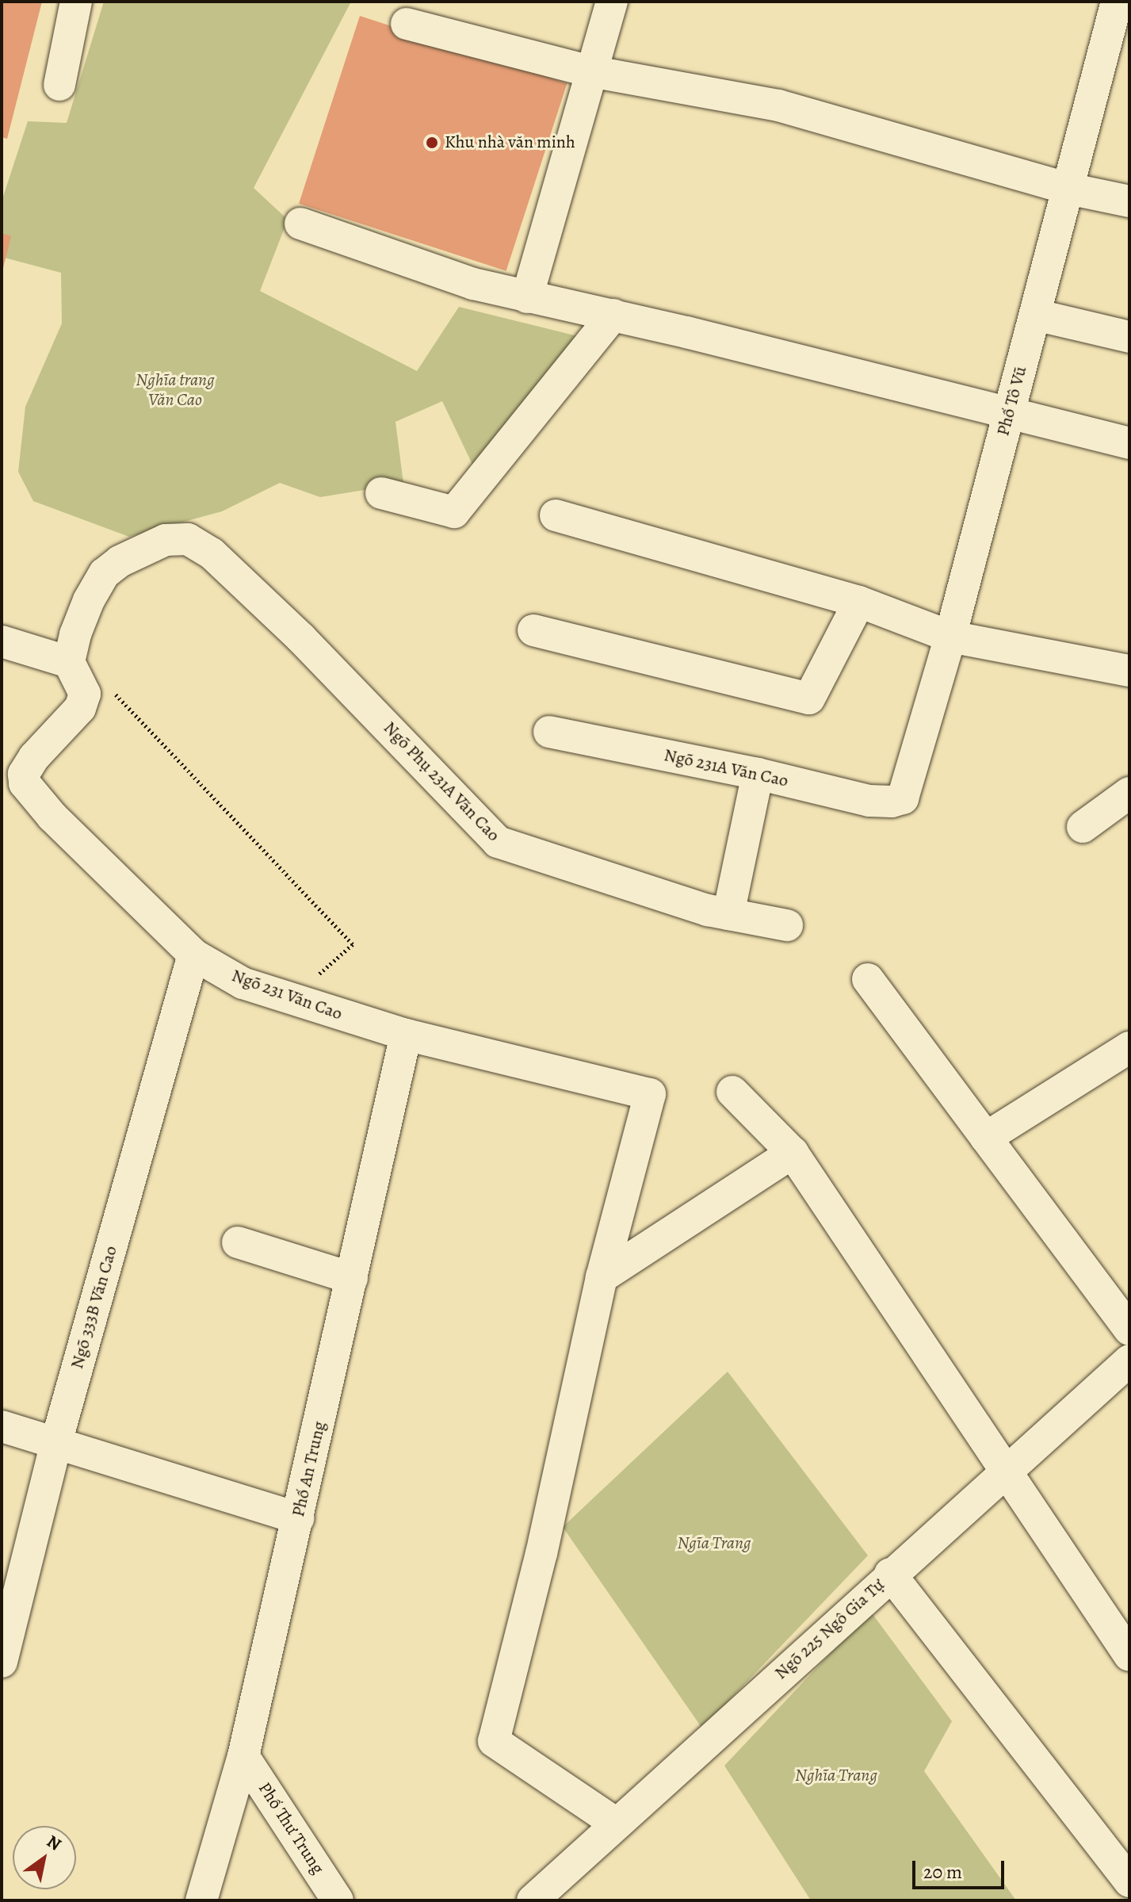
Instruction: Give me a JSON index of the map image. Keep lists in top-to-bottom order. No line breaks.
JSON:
{"streets":{"street":["Phố Tô Vũ","Ngõ 231A Văn Cao","Ngõ Phụ 231A Văn Cao","Ngõ 231 Văn Cao","Ngõ 333B Văn Cao","Phố An Trung","Ngõ 225 Ngô Gia Tự","Phố Thư Trung"]},"crossings":[["Phố Tô Vũ","Ngõ 231A Văn Cao"],["Ngõ Phụ 231A Văn Cao","Ngõ 231 Văn Cao"],["Ngõ 231 Văn Cao","Ngõ 333B Văn Cao"],["Ngõ 231 Văn Cao","Phố An Trung"],["Phố An Trung","Phố Thư Trung"]],"parks":["Nghĩa trang Văn Cao","Ngĩa Trang","Nghĩa Trang"],"places":["Khu nhà văn minh"],"scale_bar":"20 m","north":"top right"}
